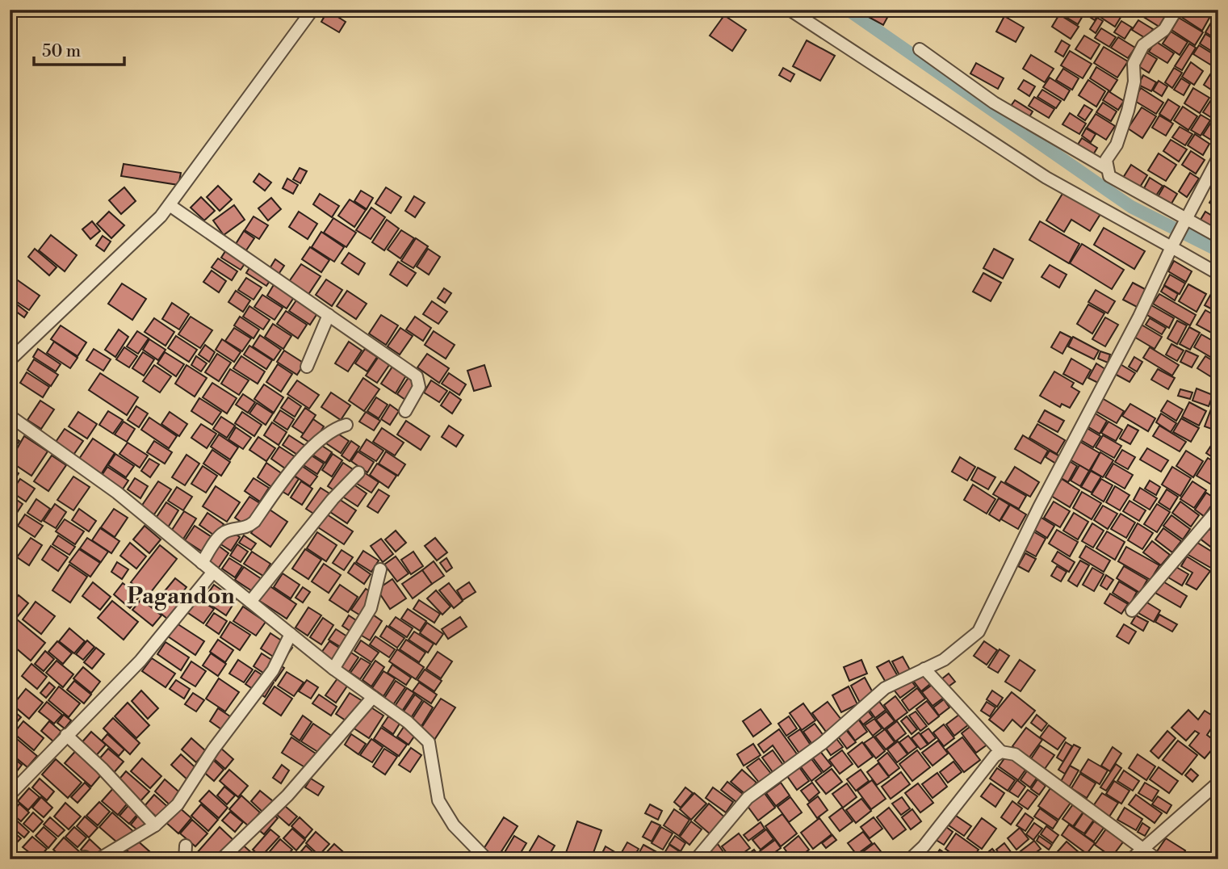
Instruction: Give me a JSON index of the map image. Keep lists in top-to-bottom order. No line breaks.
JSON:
{"districts":["Pagandon"],"scale_bar":"50 m"}
